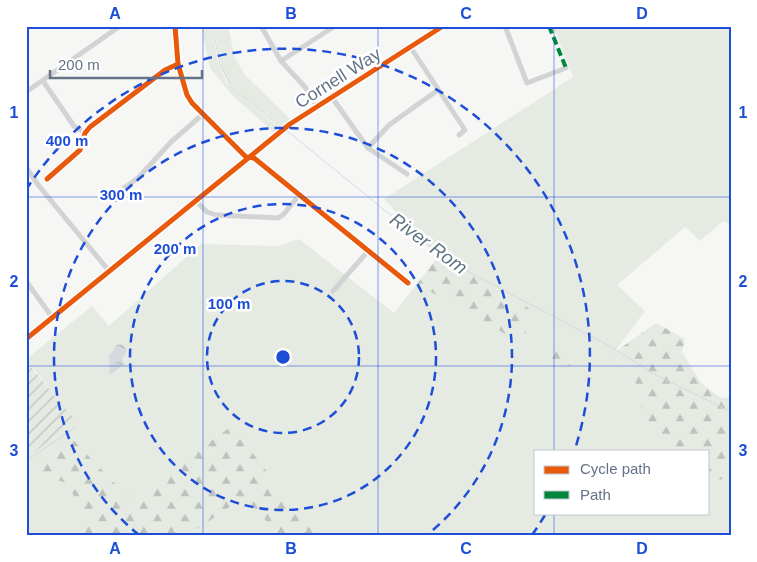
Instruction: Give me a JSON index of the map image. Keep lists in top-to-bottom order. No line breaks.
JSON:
{"streets":{"street":["Cornell Way"]},"water":["River Rom"],"legend":["Cycle path","Path"],"scale_bar":"200 m","grid":{"columns":["A","B","C","D"],"rows":["1","2","3"]},"rings":["400 m","300 m","200 m","100 m"]}
